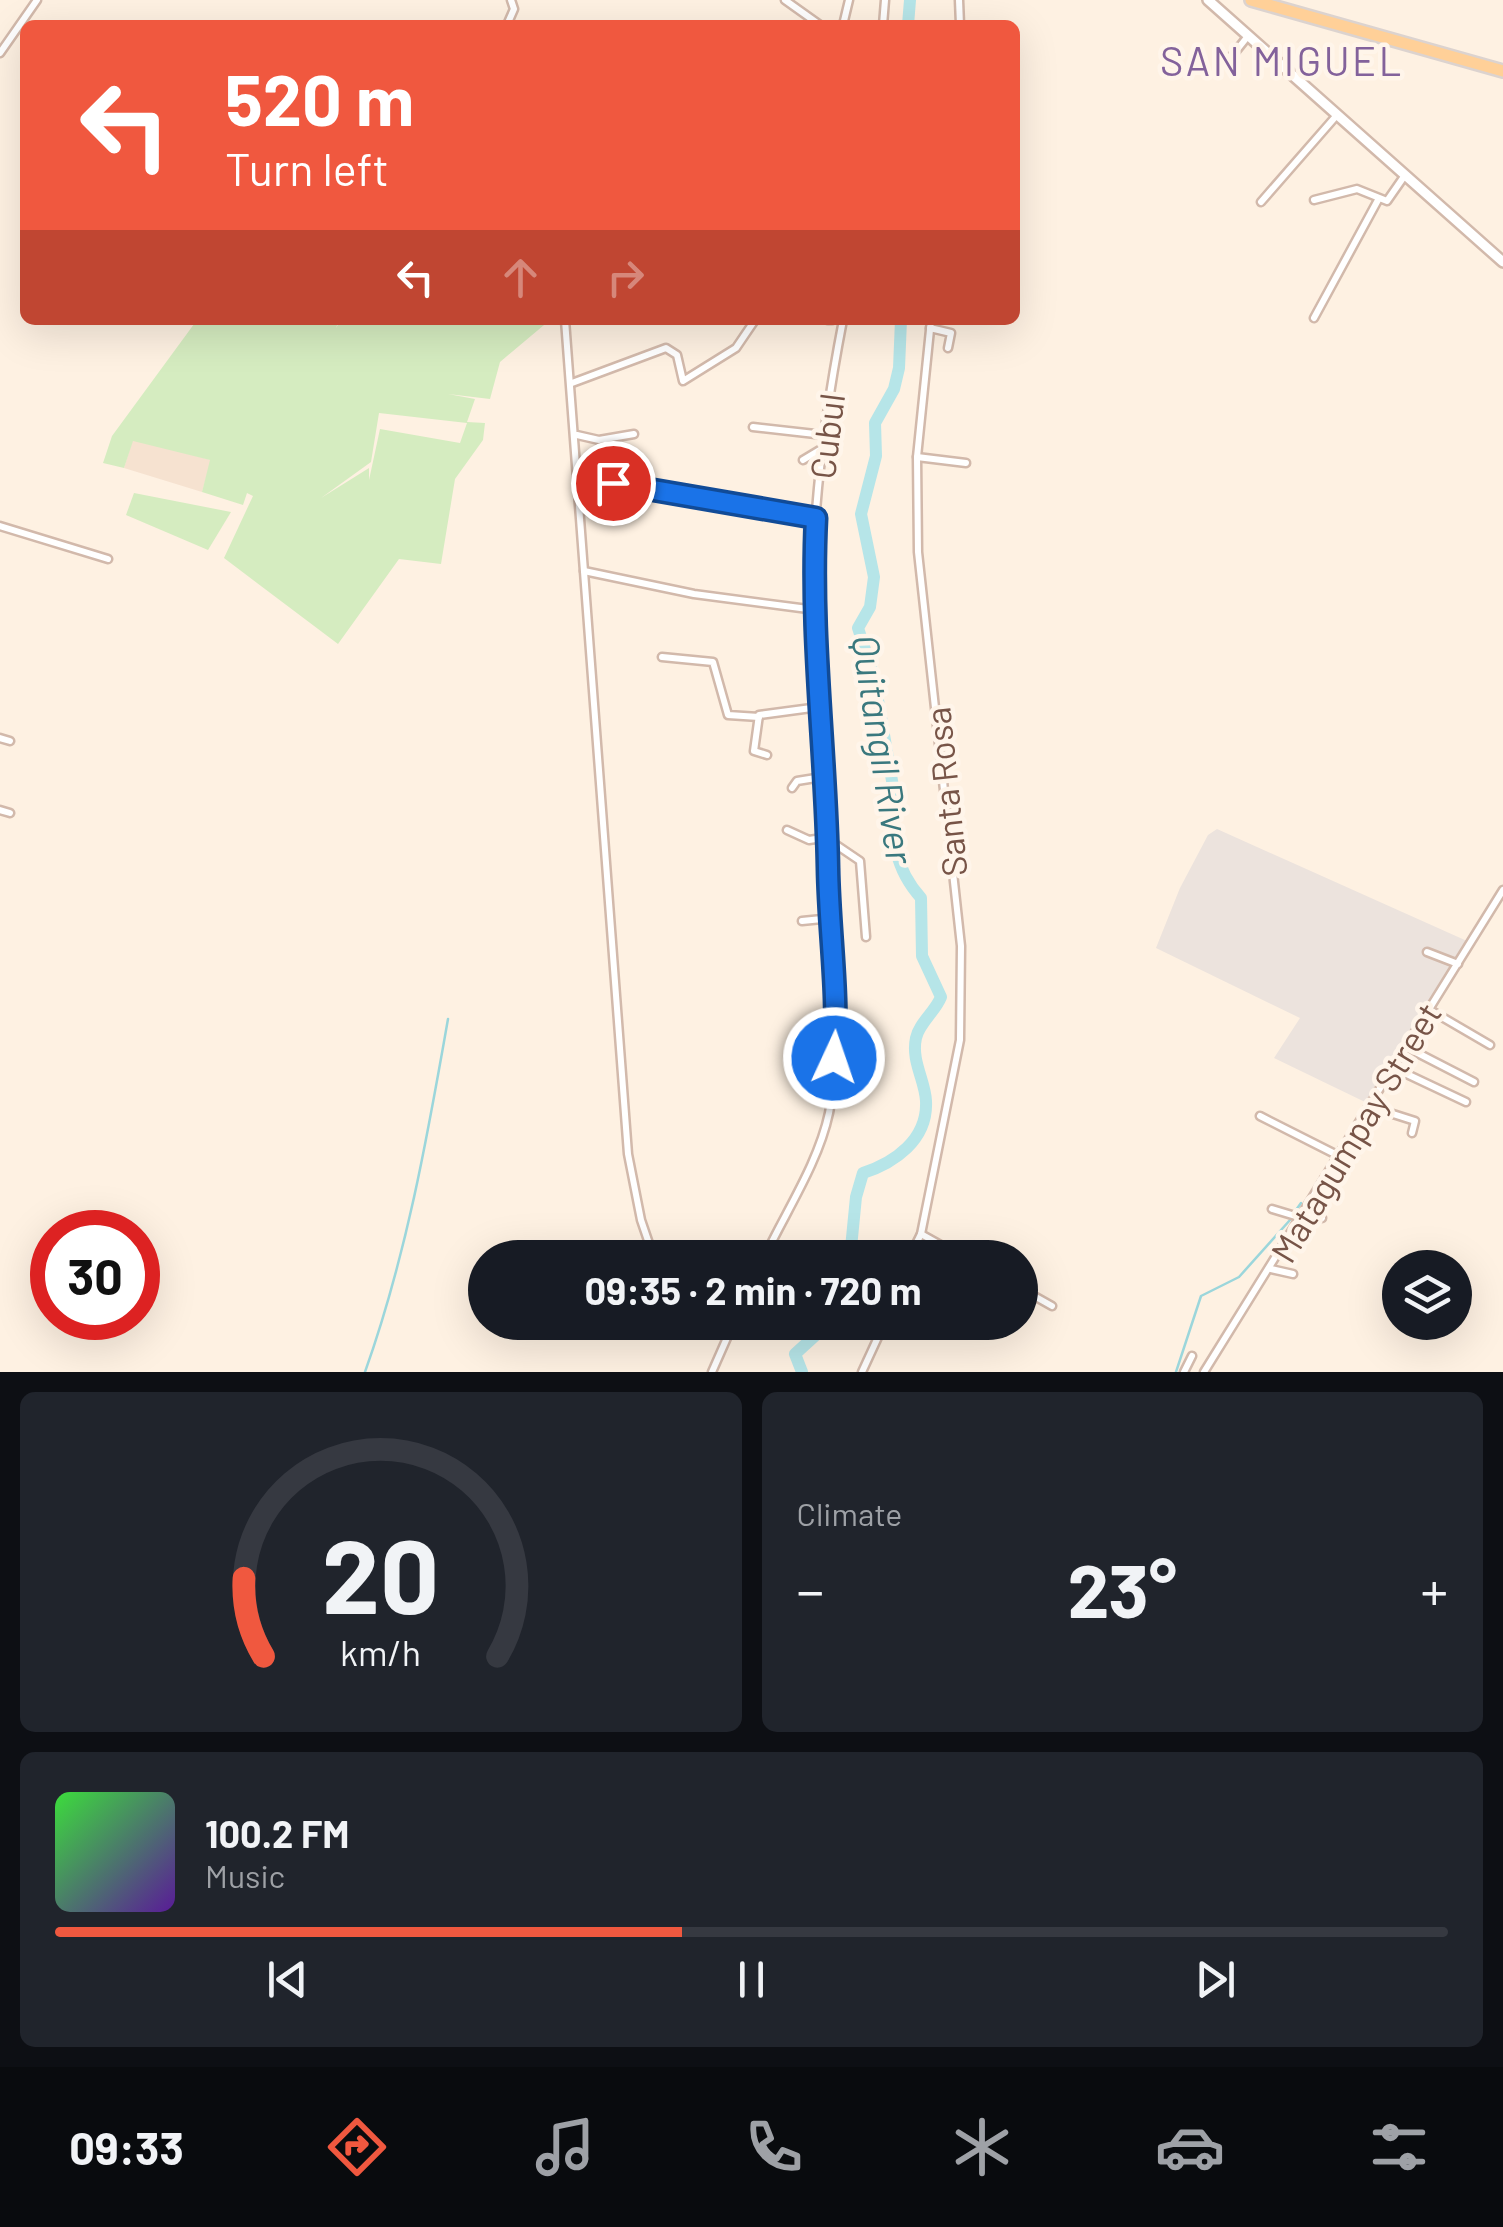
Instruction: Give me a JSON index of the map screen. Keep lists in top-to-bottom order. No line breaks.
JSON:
{"streets":{"street":["Cubul","Santa Rosa","Matagumpay Street"]},"districts":["SAN MIGUEL"],"water":["Quitangil River"],"page":{"turn":["520 m","Turn left"],"limit":"30","trip":"09:35 · 2 min · 720 m","tile":"Climate","heat":["−","23°","+"],"song":["100.2 FM","Music"],"tabs":"09:33","gauge":["20","km/h"]}}
